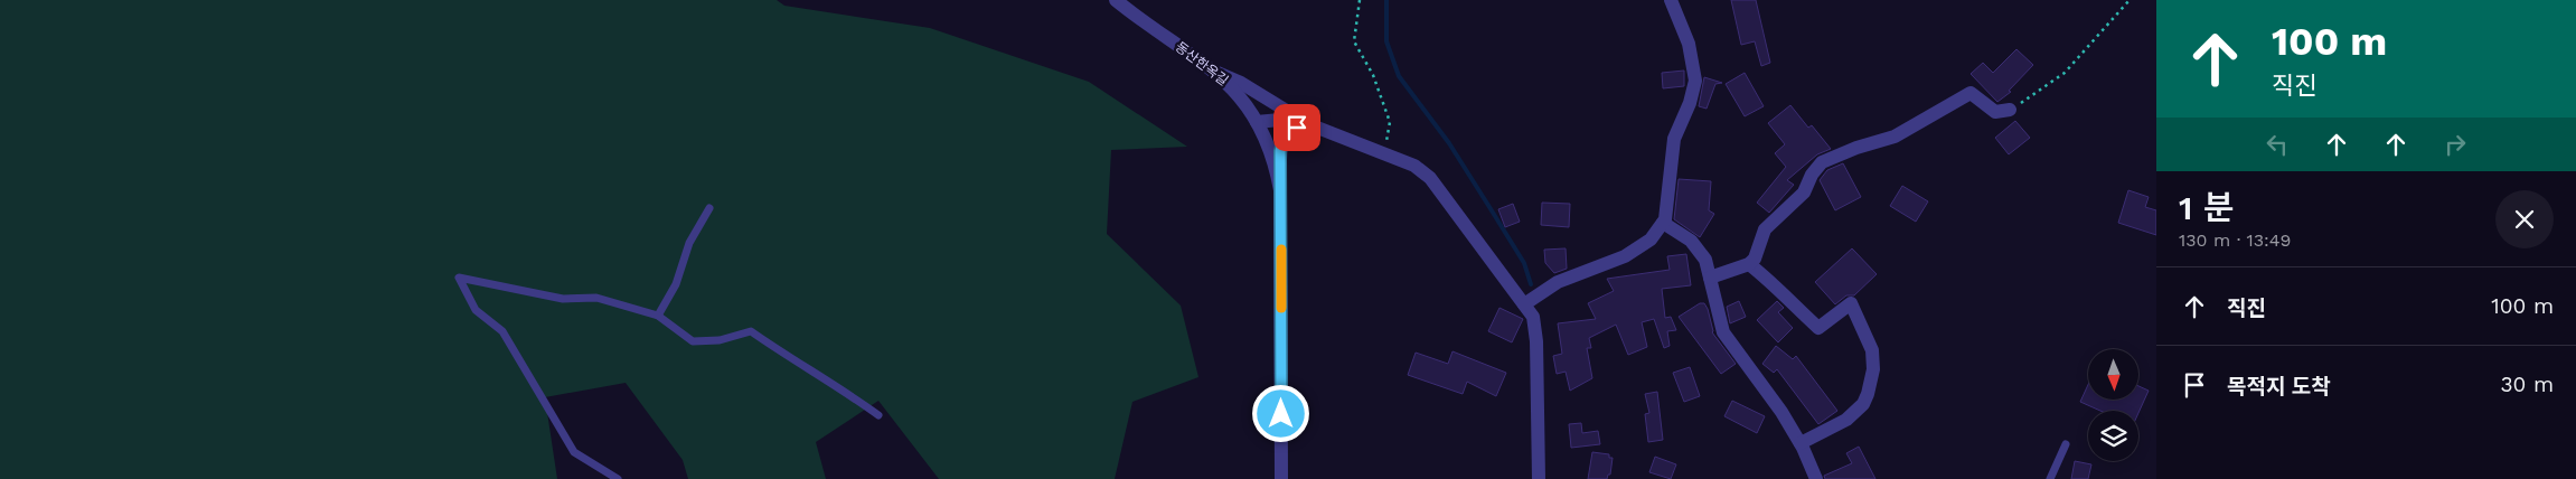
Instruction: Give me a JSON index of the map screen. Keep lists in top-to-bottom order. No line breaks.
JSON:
{"streets":{"street":["동산한옥길"]},"north":"bottom","page":{"turn":["100 m","직진"],"heading":["1 분","130 m · 13:49"],"list":[{"name":"직진","value":"100 m"},{"name":"목적지 도착","value":"30 m"}]}}
